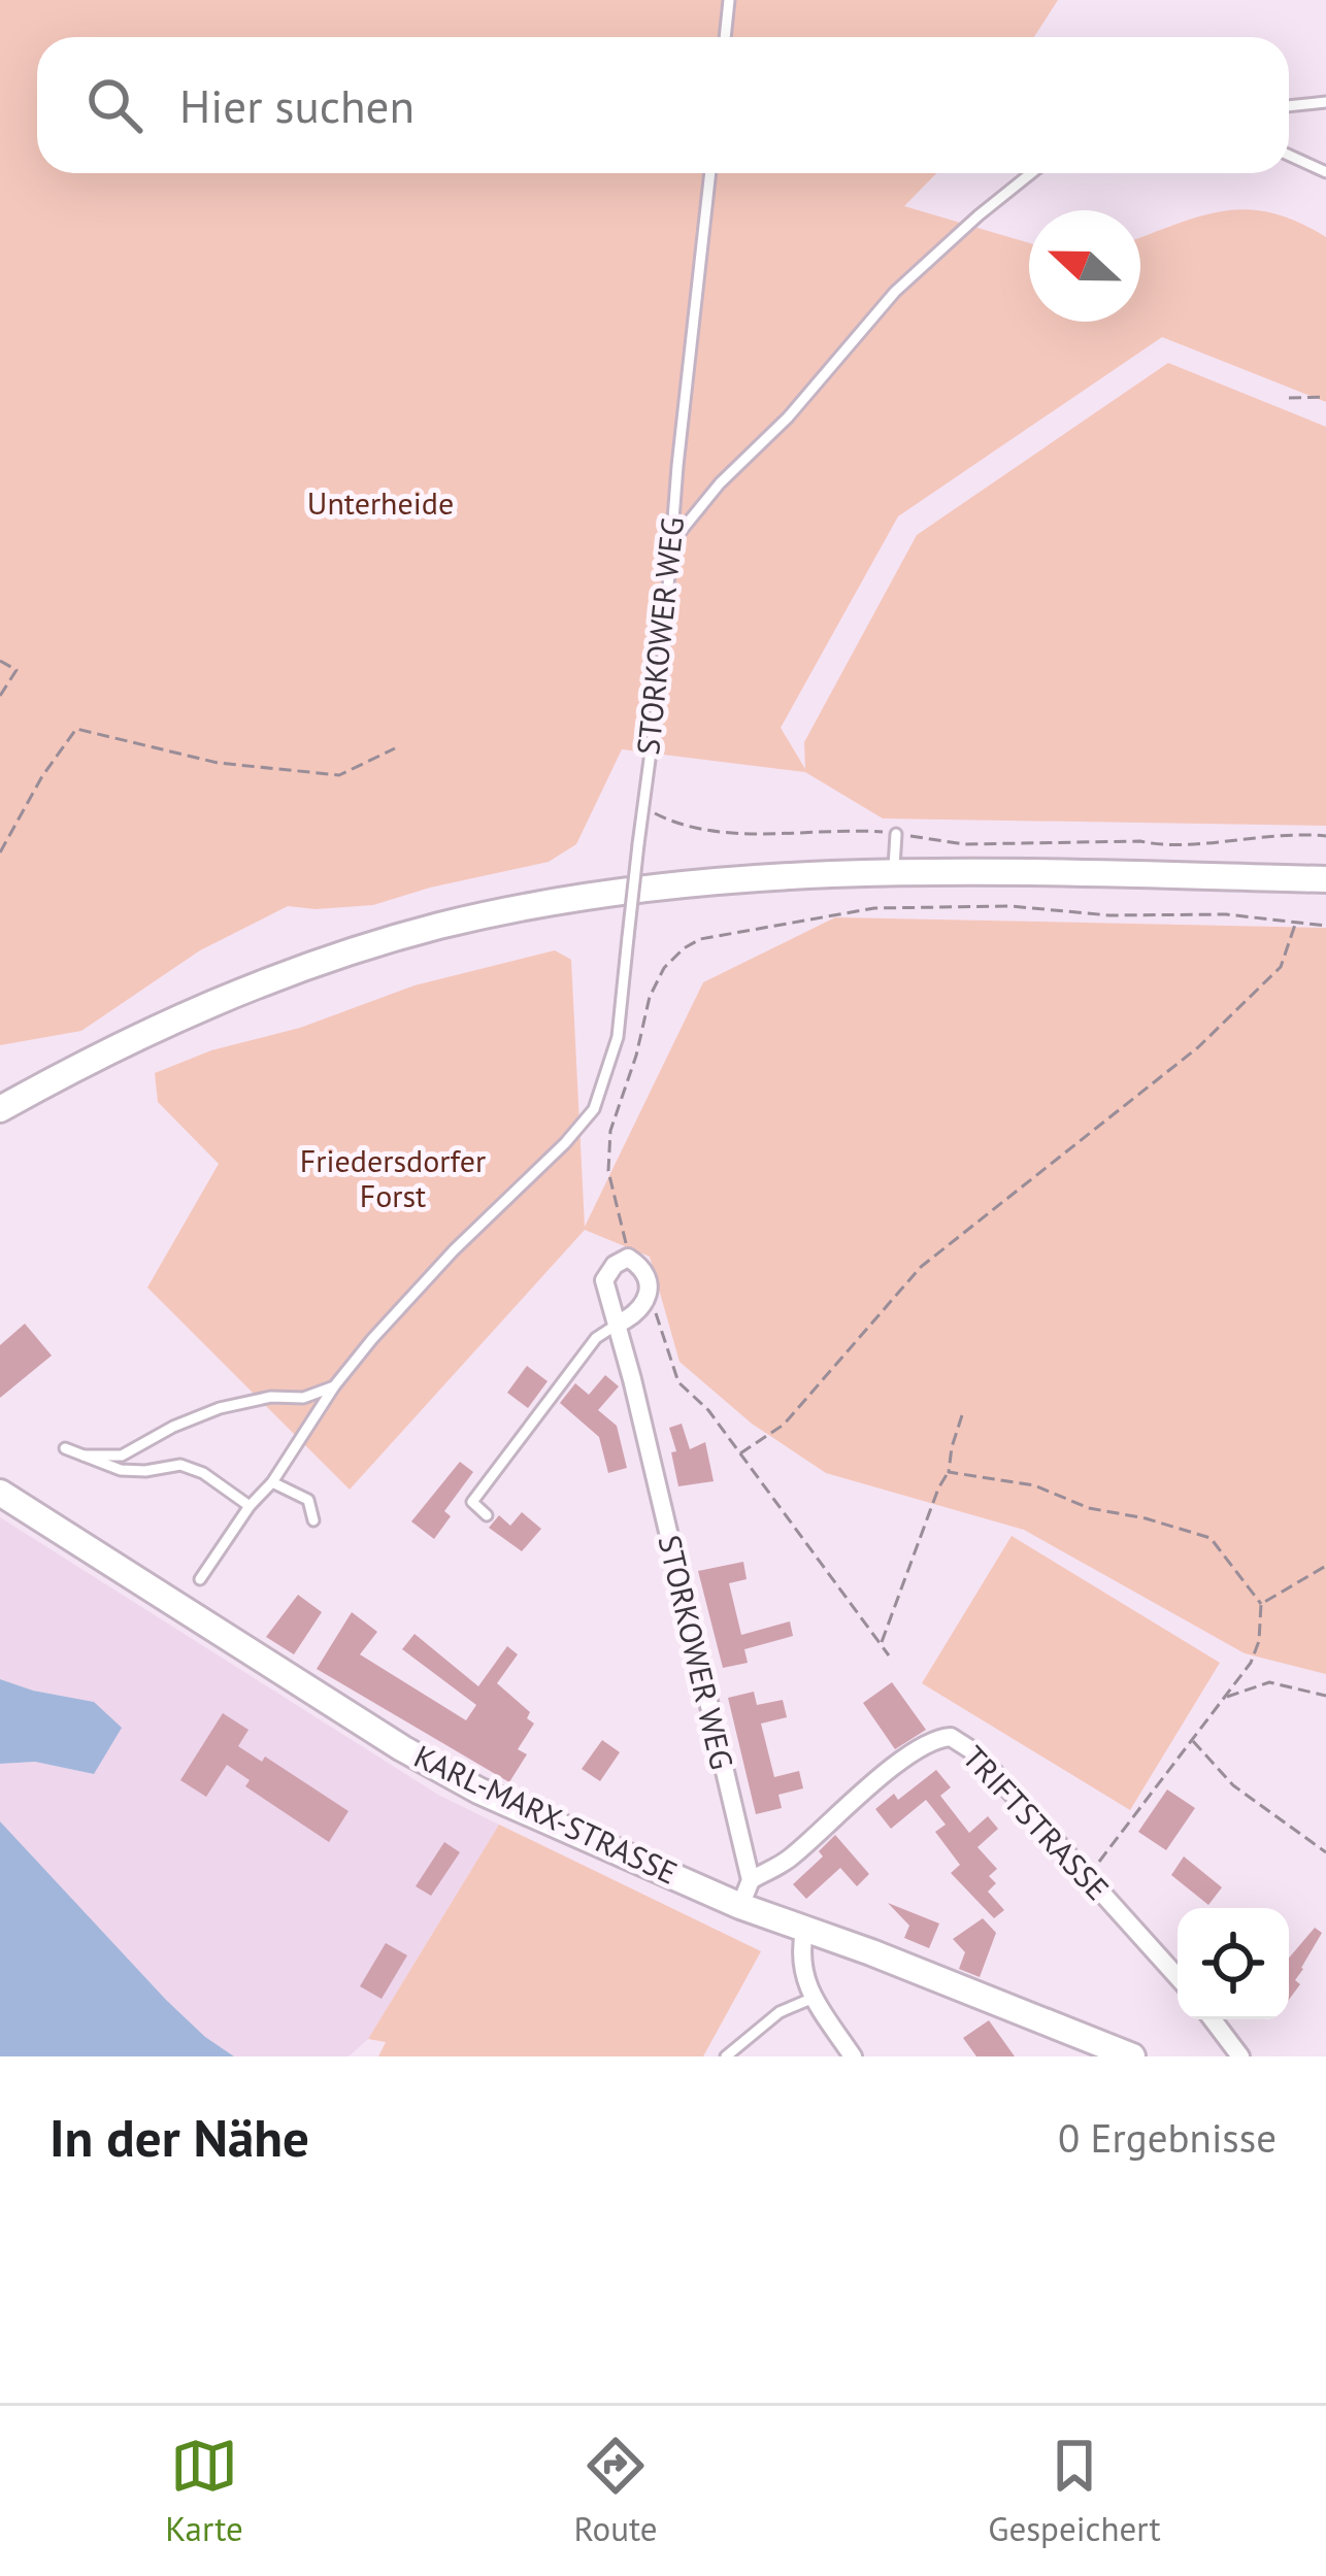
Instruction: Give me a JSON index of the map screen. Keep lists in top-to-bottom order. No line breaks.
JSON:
{"streets":{"main road":["KARL-MARX-STRASSE"],"street":["STORKOWER WEG","TRIFTSTRASSE"]},"crossings":[["STORKOWER WEG","TRIFTSTRASSE"]],"parks":["Unterheide","Friedersdorfer Forst"],"north":"left","page":{"search":"Hier suchen","heading":["In der Nähe","0 Ergebnisse"],"nav":["Karte","Route","Gespeichert"]}}
